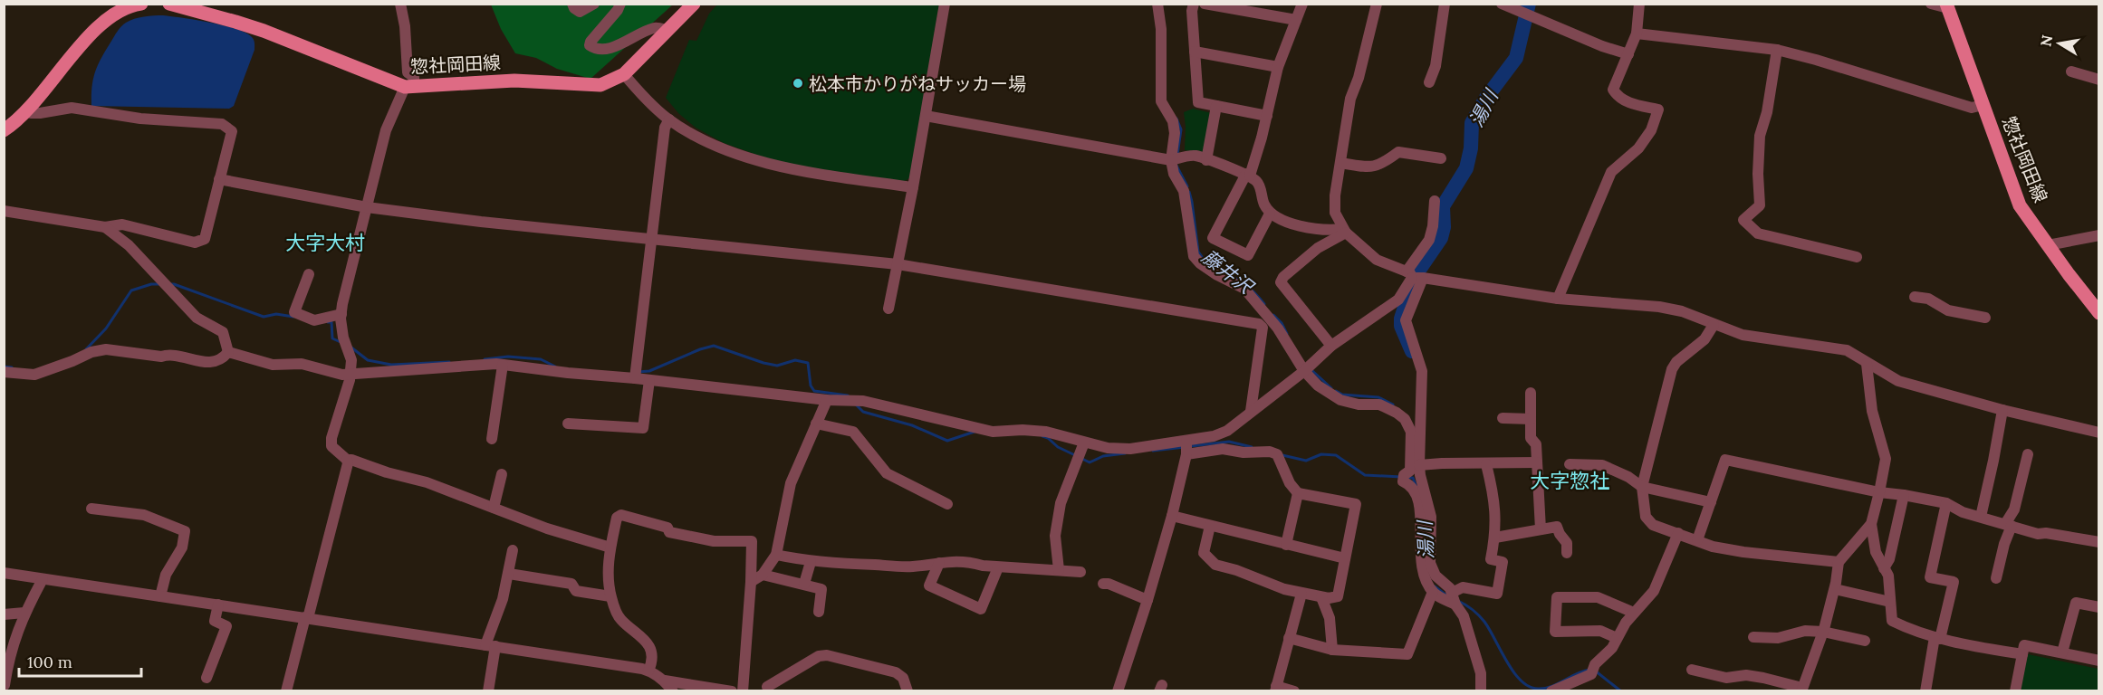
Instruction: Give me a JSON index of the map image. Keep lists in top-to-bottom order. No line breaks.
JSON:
{"streets":{"main road":["惣社岡田線"]},"districts":["大字大村","大字惣社"],"water":["湯川","藤井沢"],"places":["松本市かりがねサッカー場"],"scale_bar":"100 m","north":"left"}
